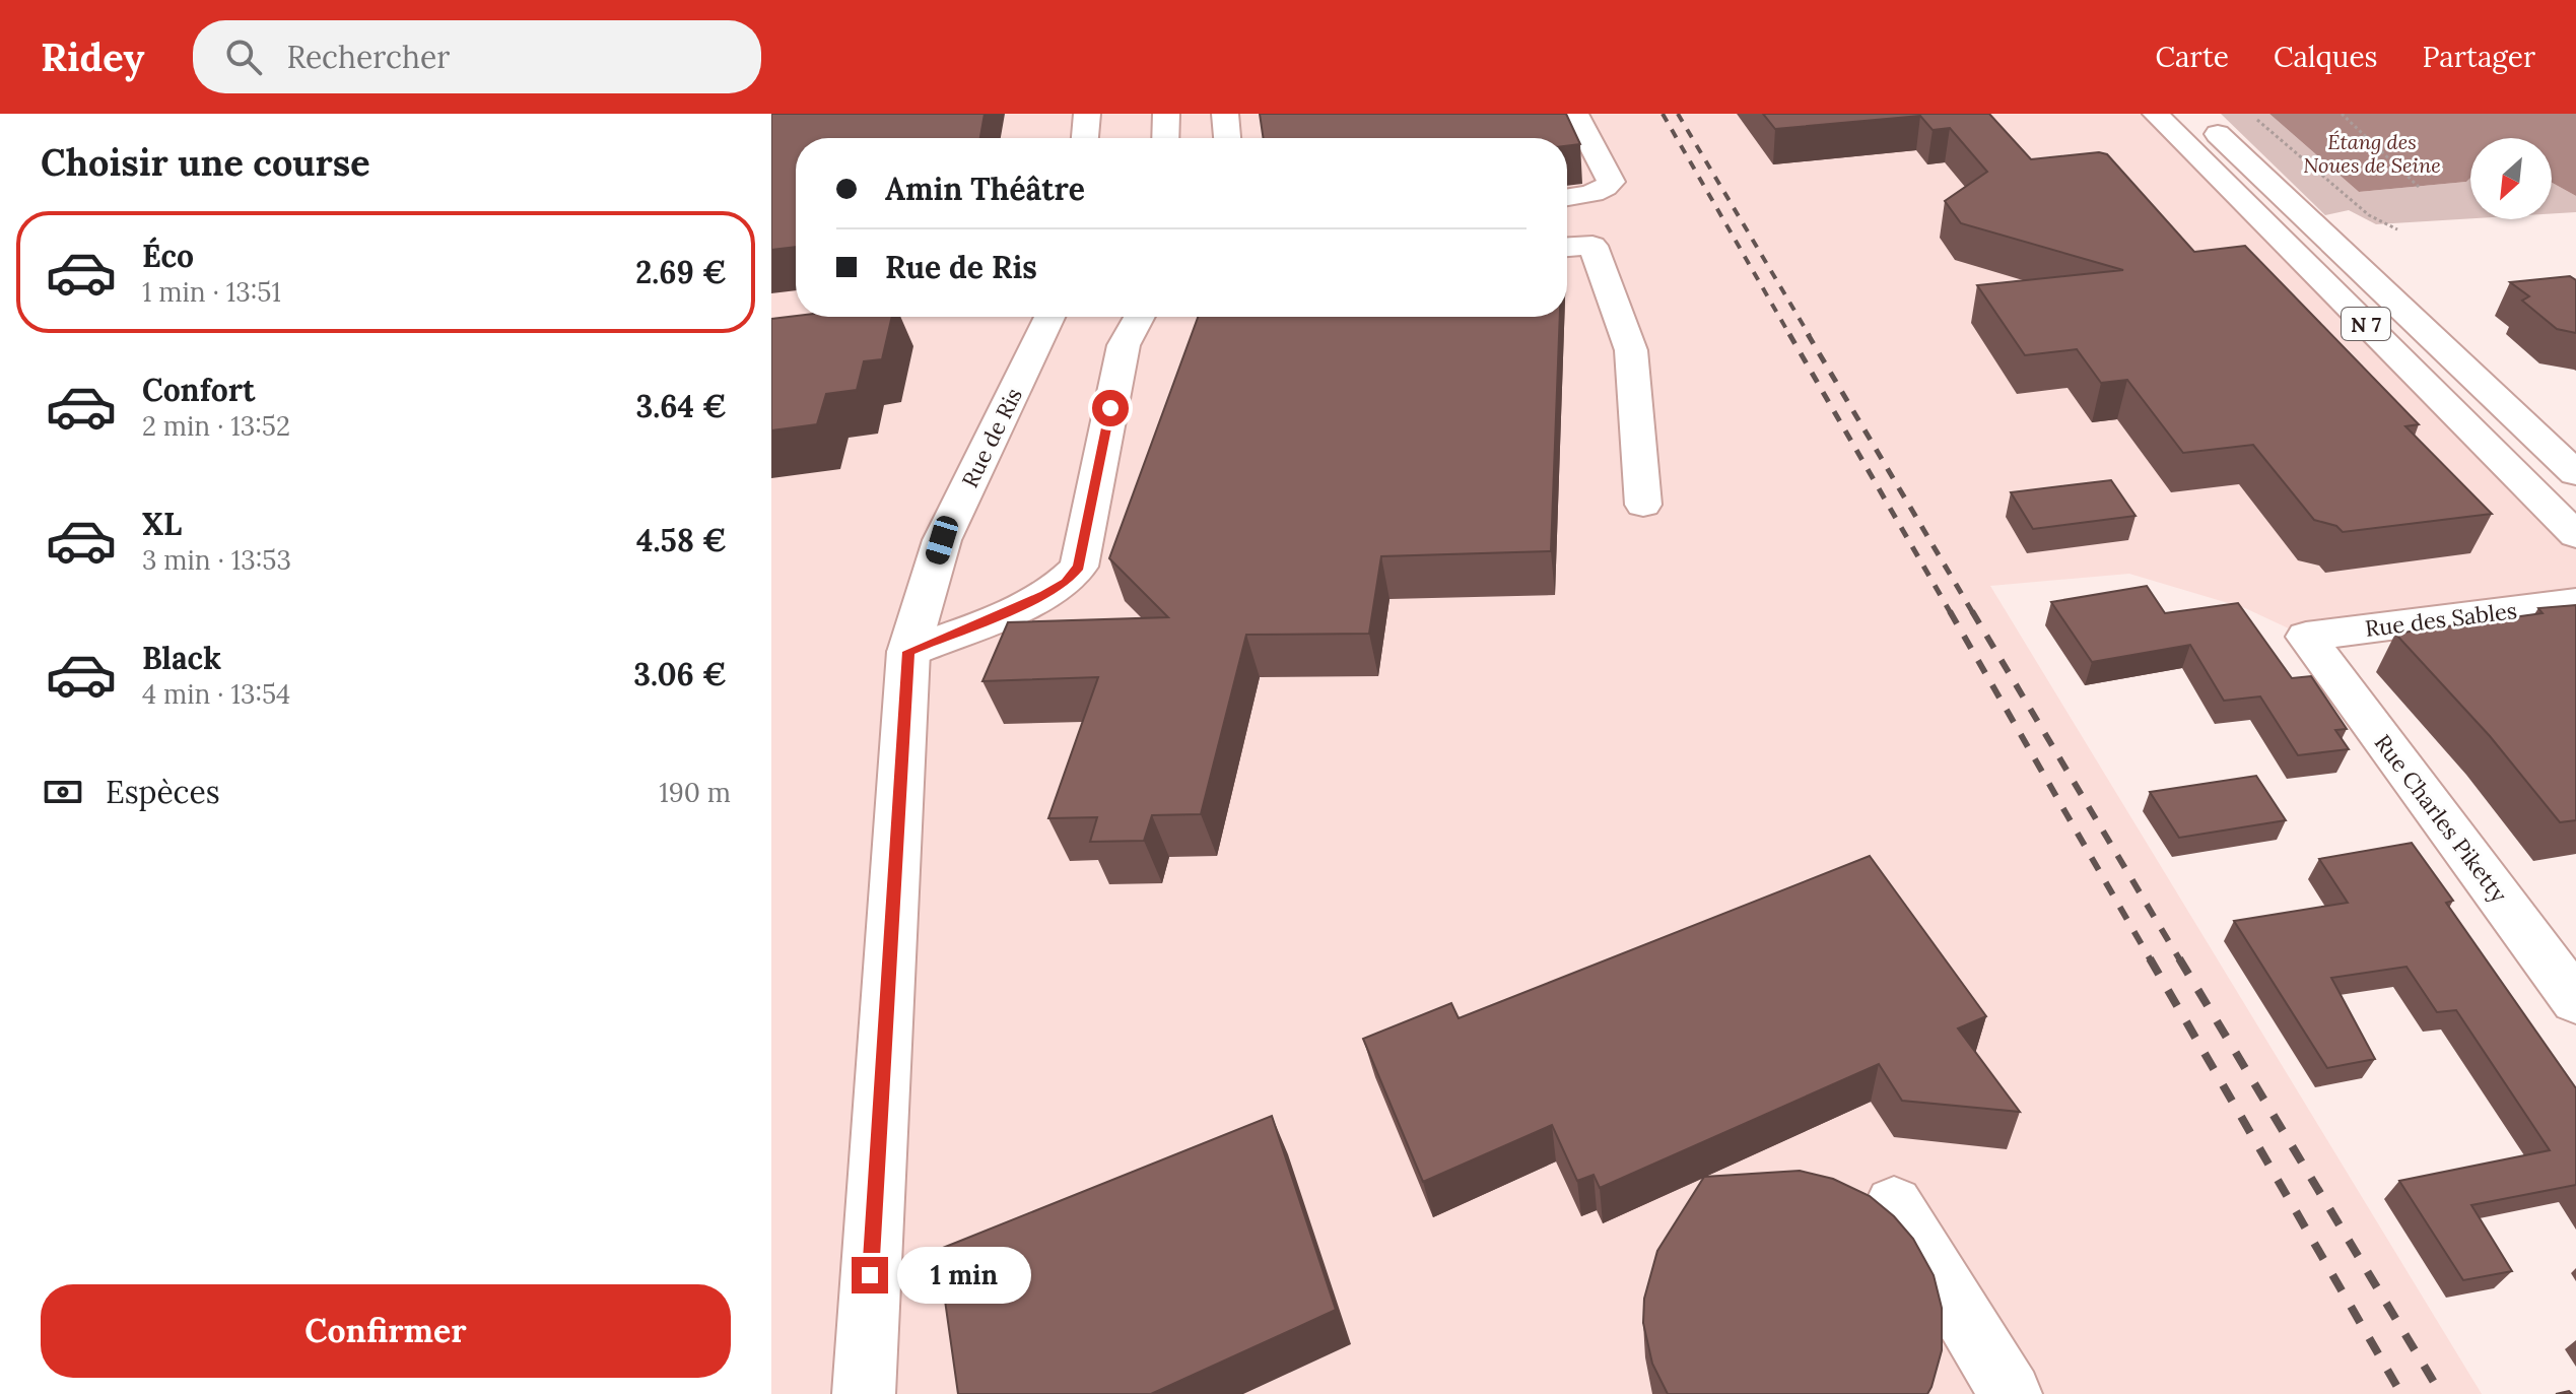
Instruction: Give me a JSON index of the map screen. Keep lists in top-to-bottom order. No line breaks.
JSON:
{"streets":{"main road":["N 7","Rue de Ris","Rue des Sables","Rue Charles Piketty"]},"crossings":[["Rue des Sables","Rue Charles Piketty"]],"water":["Étang des Noues de Seine"],"north":"bottom left","page":{"header":"Ridey","search":"Rechercher","nav":["Carte","Calques","Partager"],"heading":"Choisir une course","banner":["Amin Théâtre","Rue de Ris"],"list":[{"name":"Éco","note":"1 min · 13:51","value":"2.69 €"},{"name":"Confort","note":"2 min · 13:52","value":"3.64 €"},{"name":"XL","note":"3 min · 13:53","value":"4.58 €"},{"name":"Black","note":"4 min · 13:54","value":"3.06 €"}],"pay":["Espèces","190 m"],"bubble":"1 min","buttons":"Confirmer"}}
